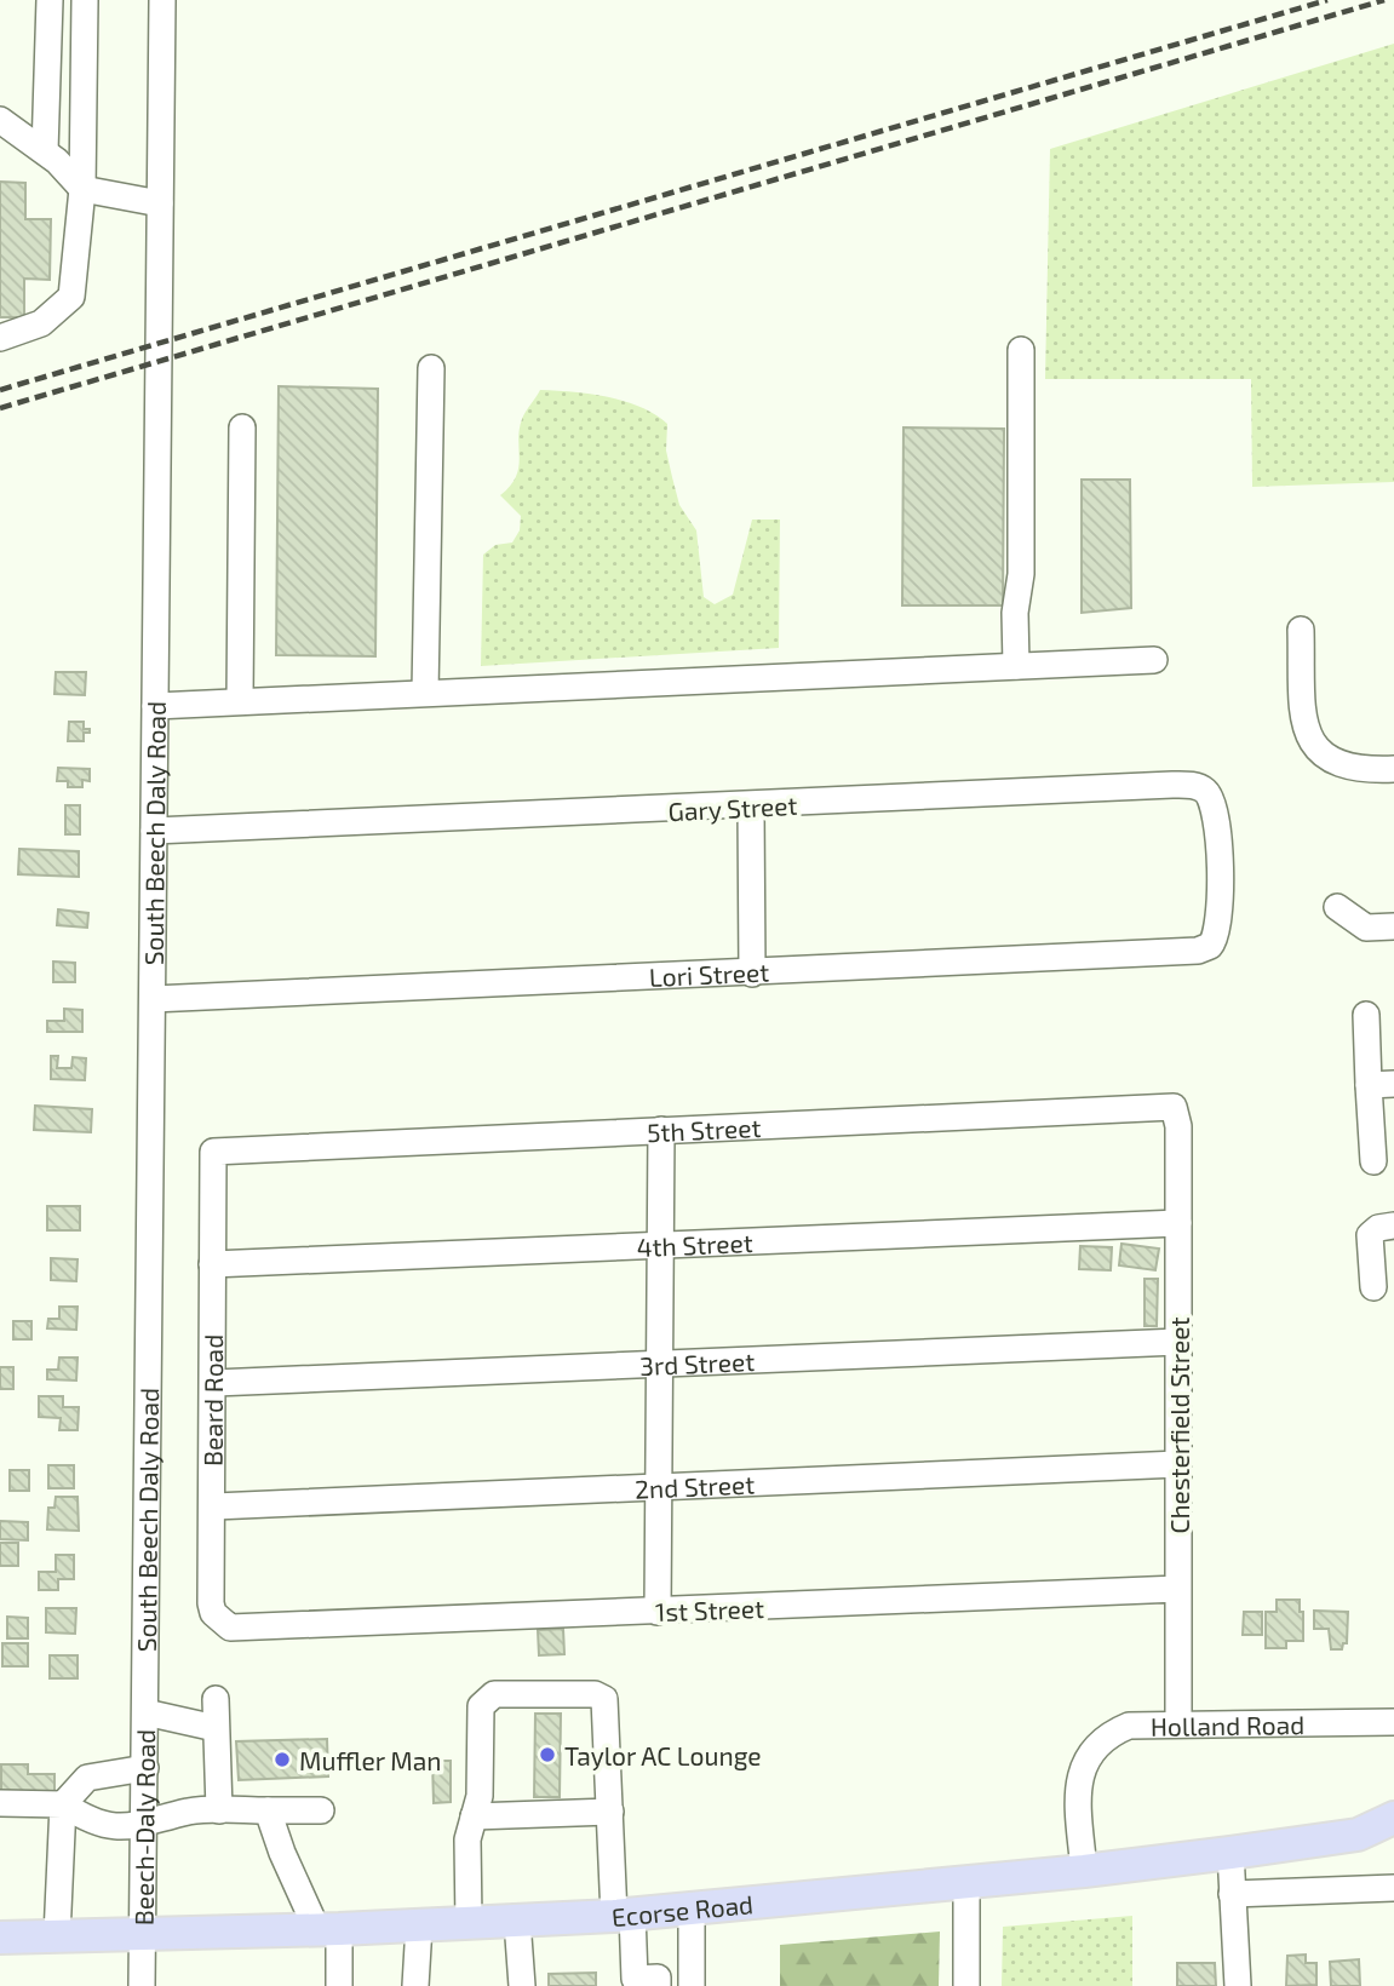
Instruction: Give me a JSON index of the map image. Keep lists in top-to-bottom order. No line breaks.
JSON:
{"streets":{"main road":["Ecorse Road"],"street":["Gary Street","South Beech Daly Road","Lori Street","5th Street","4th Street","3rd Street","Beard Road","Chesterfield Street","2nd Street","1st Street","Holland Road","Beech-Daly Road"]},"crossings":[["Gary Street","South Beech Daly Road"],["Gary Street","Lori Street"],["South Beech Daly Road","Lori Street"],["South Beech Daly Road","Beech-Daly Road"],["5th Street","Beard Road"],["5th Street","Chesterfield Street"],["4th Street","Beard Road"],["4th Street","Chesterfield Street"],["3rd Street","Beard Road"],["3rd Street","Chesterfield Street"],["Beard Road","2nd Street"],["Beard Road","1st Street"],["Chesterfield Street","2nd Street"],["Chesterfield Street","1st Street"],["Chesterfield Street","Holland Road"],["Holland Road","Ecorse Road"],["Beech-Daly Road","Ecorse Road"]],"places":["Taylor AC Lounge","Muffler Man"]}
